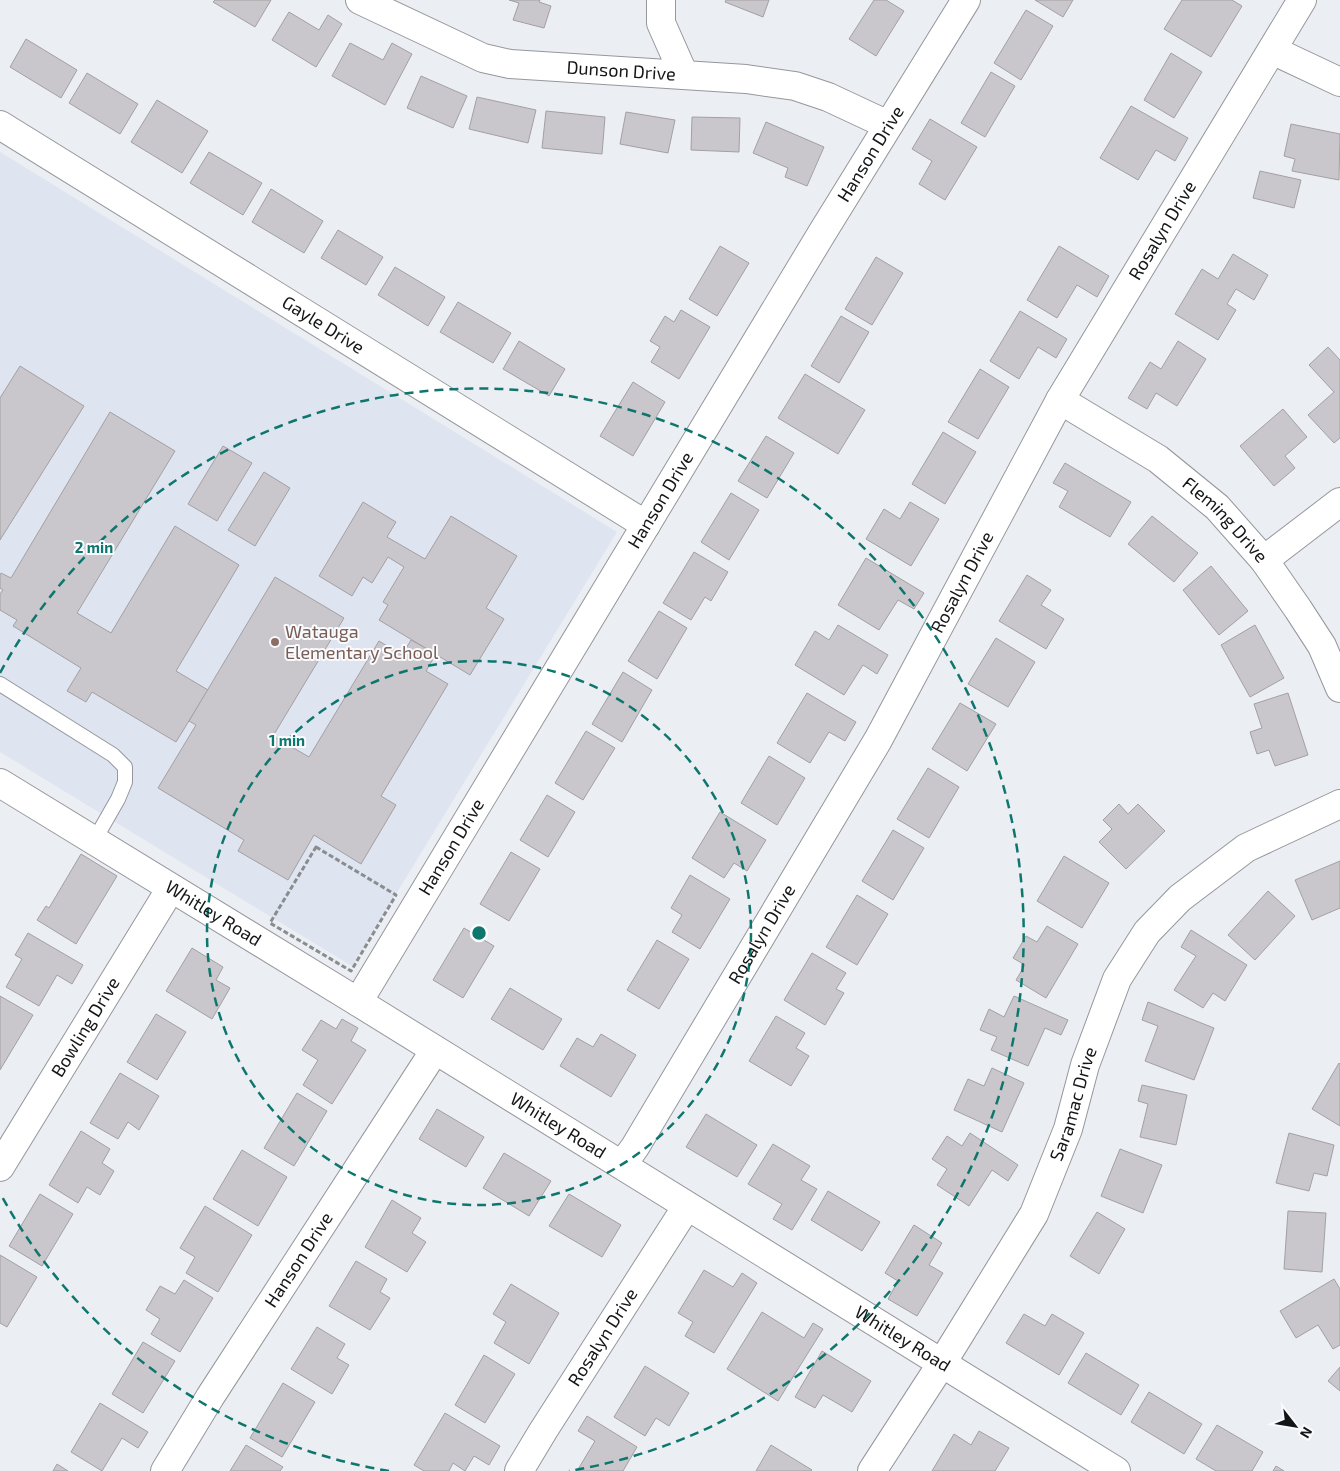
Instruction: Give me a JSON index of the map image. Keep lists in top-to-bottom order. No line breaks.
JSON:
{"streets":{"street":["Dunson Drive","Hanson Drive","Rosalyn Drive","Gayle Drive","Fleming Drive","Whitley Road","Bowling Drive","Saramac Drive"]},"crossings":[["Dunson Drive","Hanson Drive"],["Hanson Drive","Gayle Drive"],["Hanson Drive","Whitley Road"],["Rosalyn Drive","Fleming Drive"],["Rosalyn Drive","Whitley Road"],["Whitley Road","Bowling Drive"],["Whitley Road","Saramac Drive"]],"places":["Watauga Elementary School"],"north":"bottom right","rings":["2 min","1 min"]}
